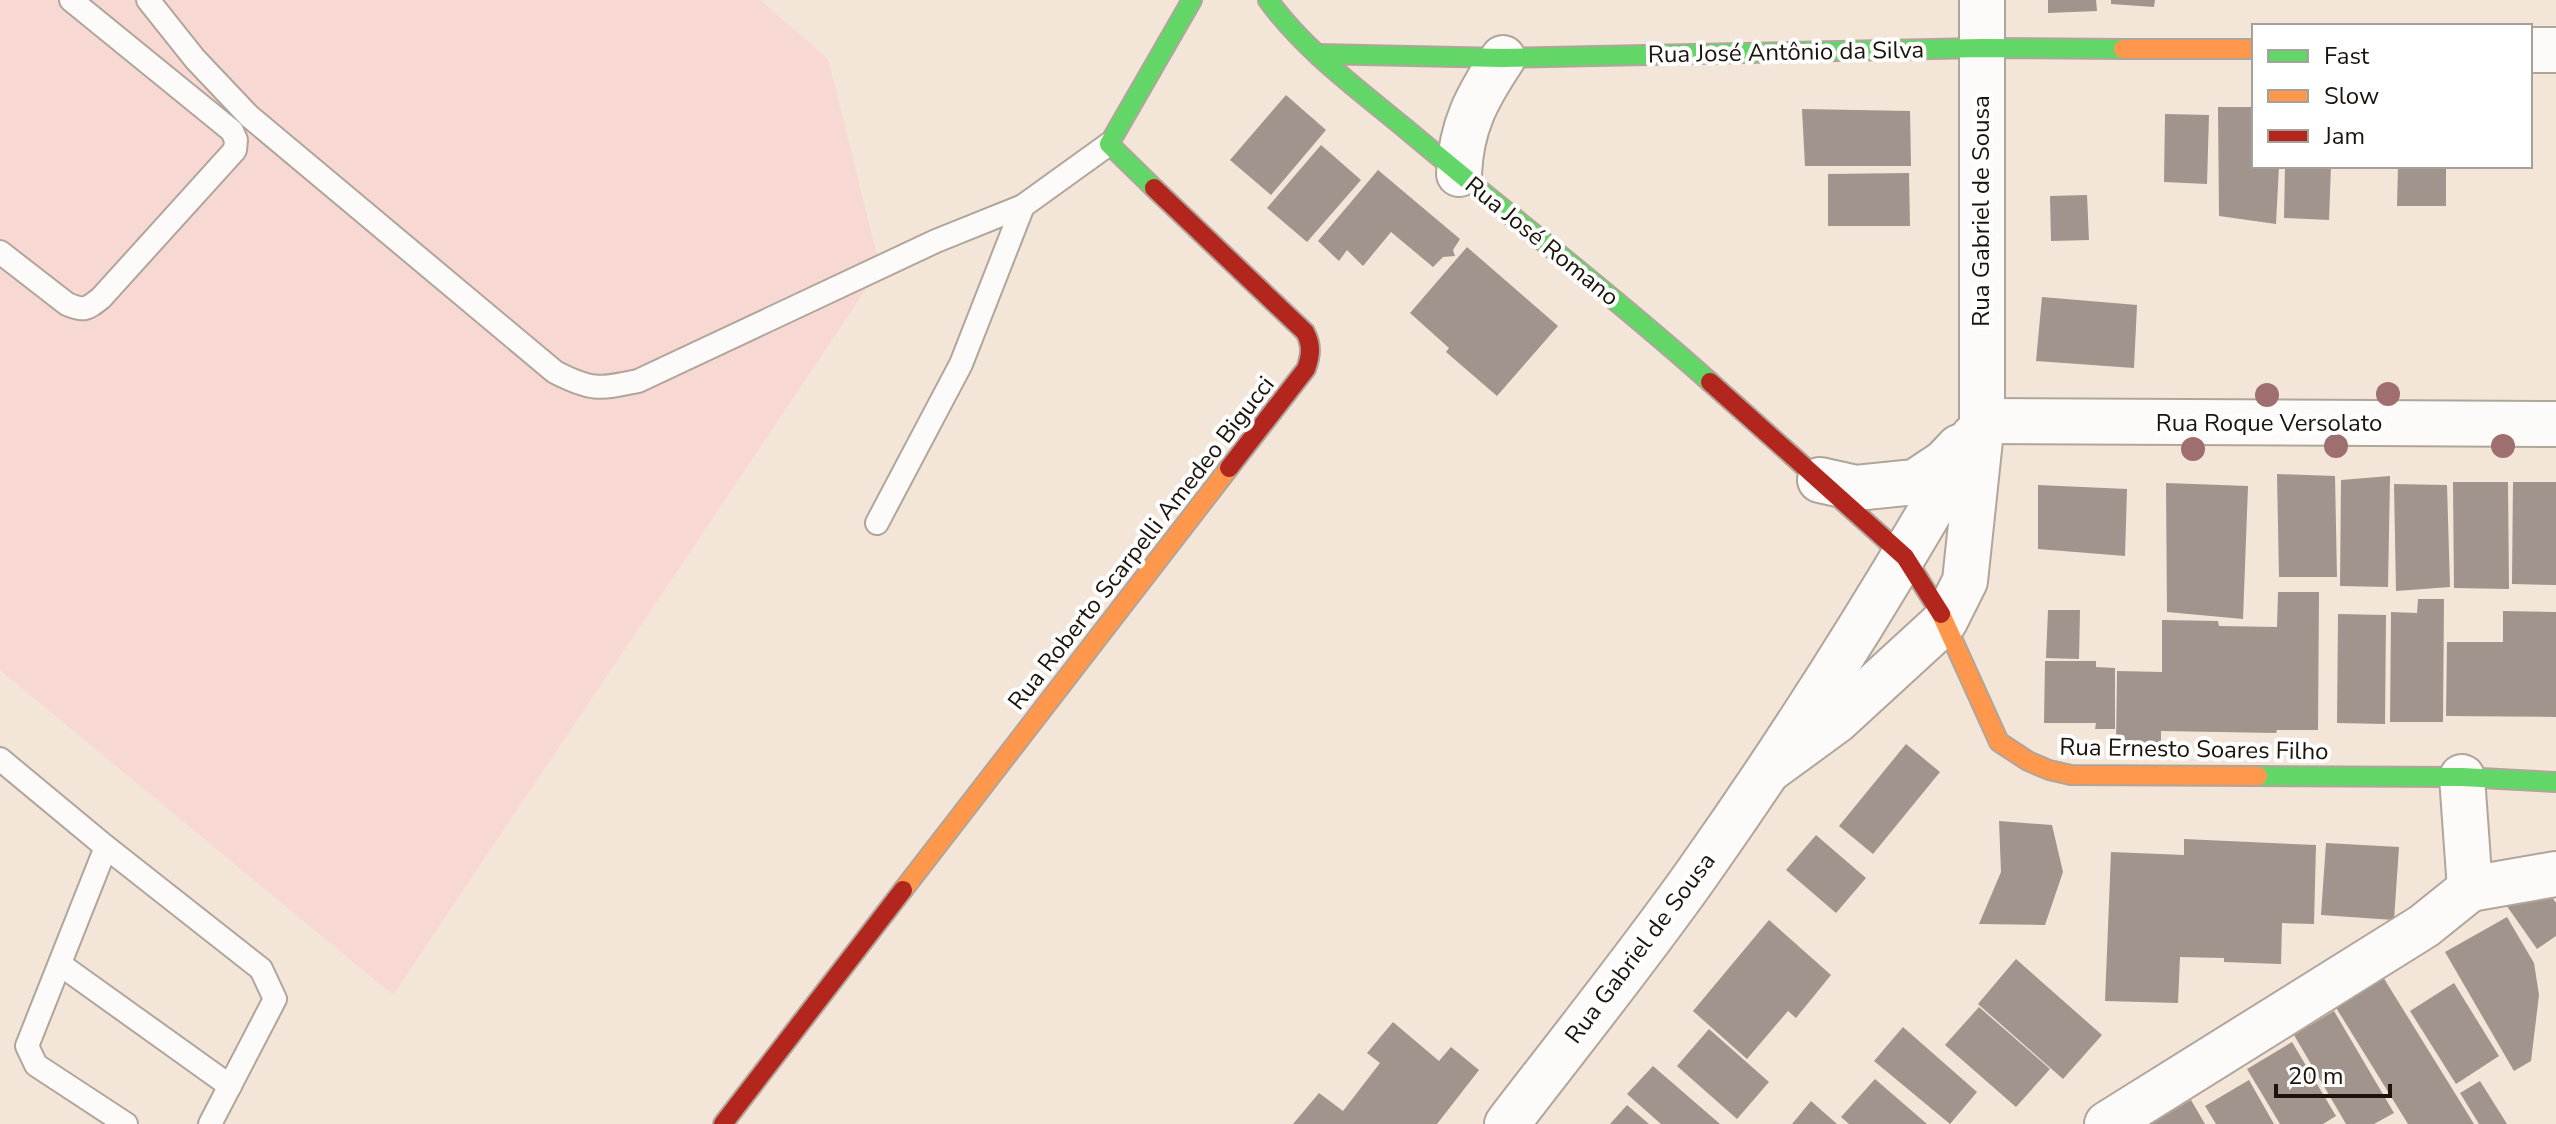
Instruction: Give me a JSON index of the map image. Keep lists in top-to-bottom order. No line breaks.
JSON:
{"streets":{"street":["Rua José Antônio da Silva","Rua Gabriel de Sousa","Rua José Romano","Rua Roque Versolato","Rua Roberto Scarpelli Amedeo Bigucci","Rua Ernesto Soares Filho"]},"crossings":[["Rua José Antônio da Silva","Rua Gabriel de Sousa"],["Rua José Antônio da Silva","Rua José Romano"],["Rua Gabriel de Sousa","Rua José Romano"],["Rua Gabriel de Sousa","Rua Roque Versolato"],["Rua Gabriel de Sousa","Rua Ernesto Soares Filho"],["Rua José Romano","Rua Ernesto Soares Filho"]],"legend":["Fast","Slow","Jam"],"scale_bar":"20 m"}
